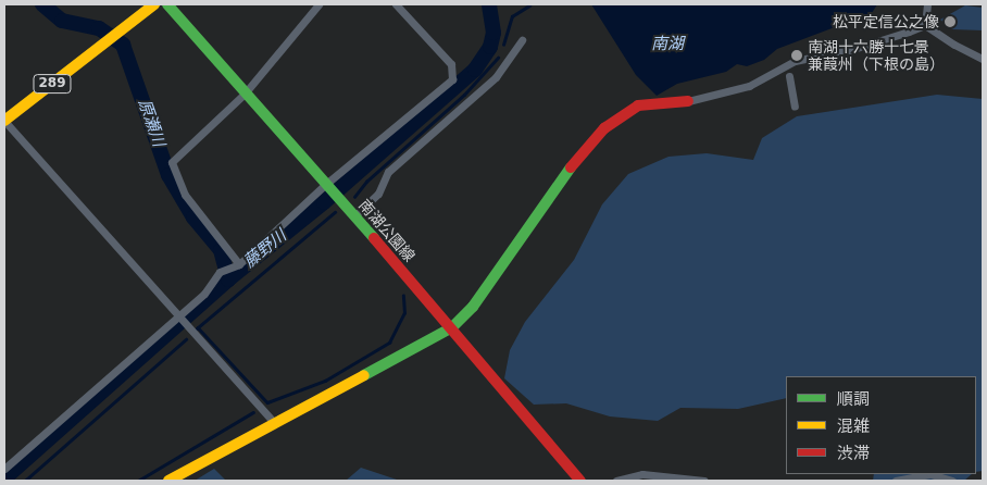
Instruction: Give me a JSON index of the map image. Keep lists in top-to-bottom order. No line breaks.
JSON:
{"streets":{"main road":["289","南湖公園線"]},"water":["南湖","原瀬川","藤野川"],"places":["松平定信公之像","南湖十六勝十七景 兼葭州（下根の島）"],"legend":["順調","混雑","渋滞"]}
